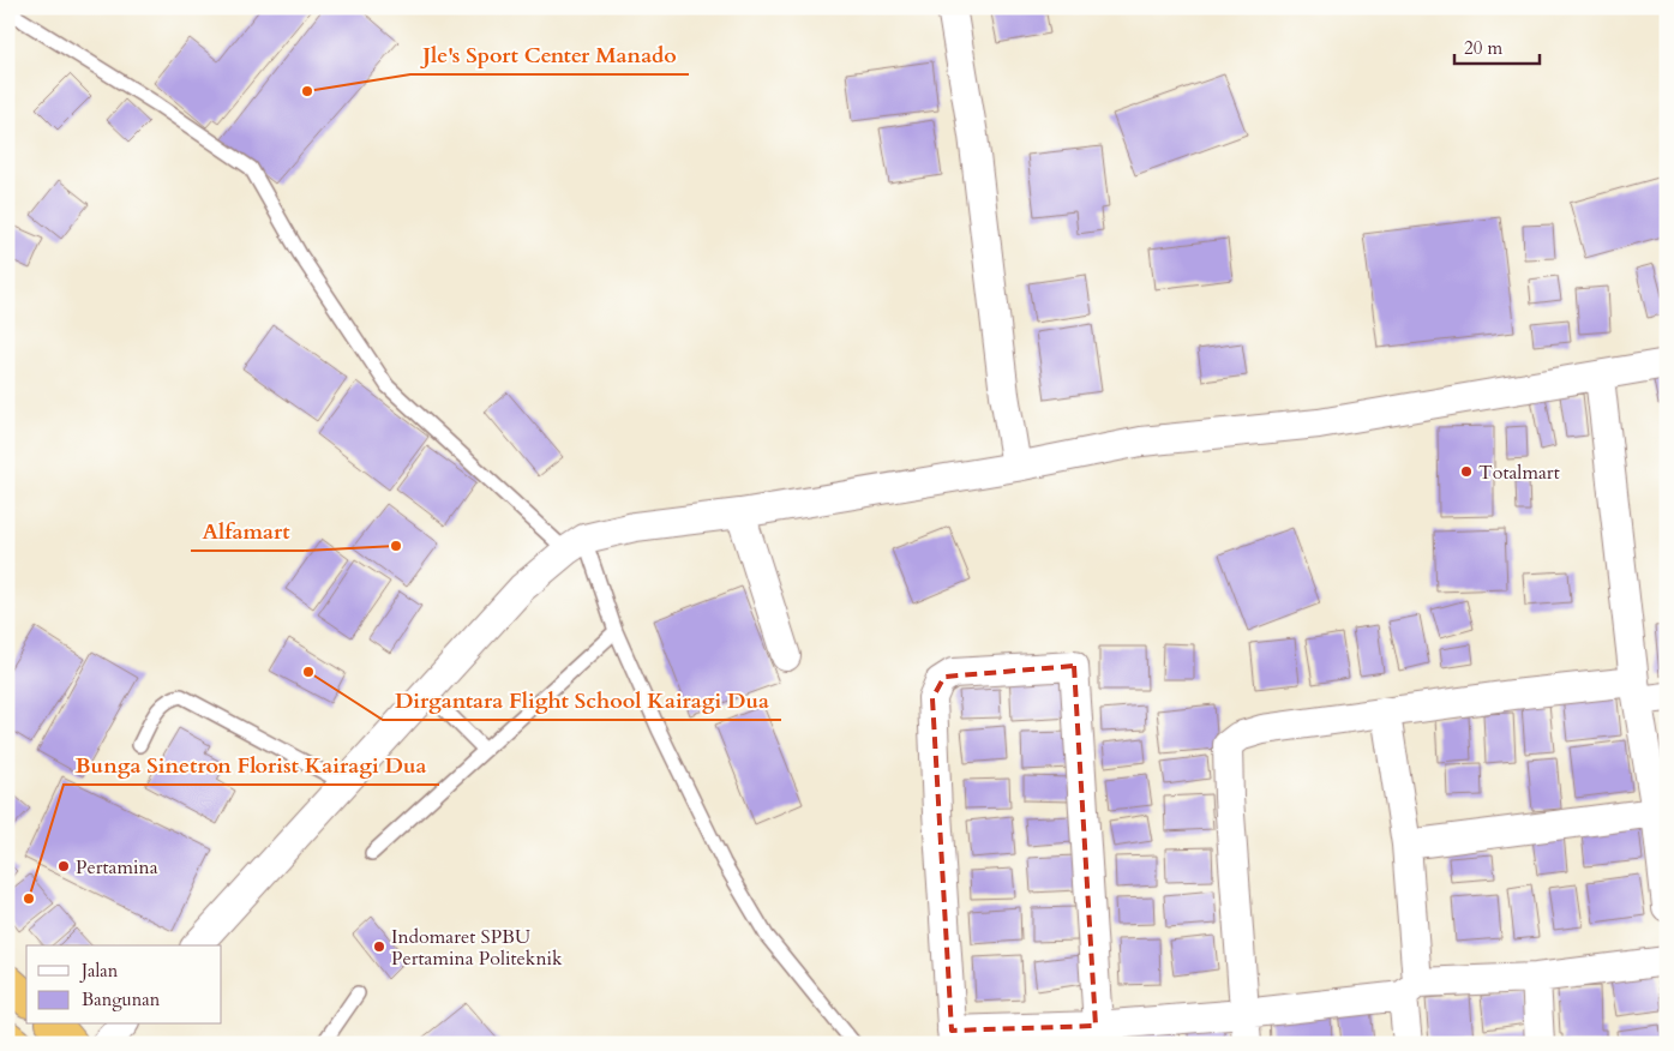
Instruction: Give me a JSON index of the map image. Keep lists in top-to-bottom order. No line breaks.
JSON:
{"places":["Jle's Sport Center Manado","Totalmart","Alfamart","Dirgantara Flight School Kairagi Dua","Pertamina","Bunga Sinetron Florist Kairagi Dua","Indomaret SPBU Pertamina Politeknik"],"legend":["Jalan","Bangunan"],"scale_bar":"20 m"}
